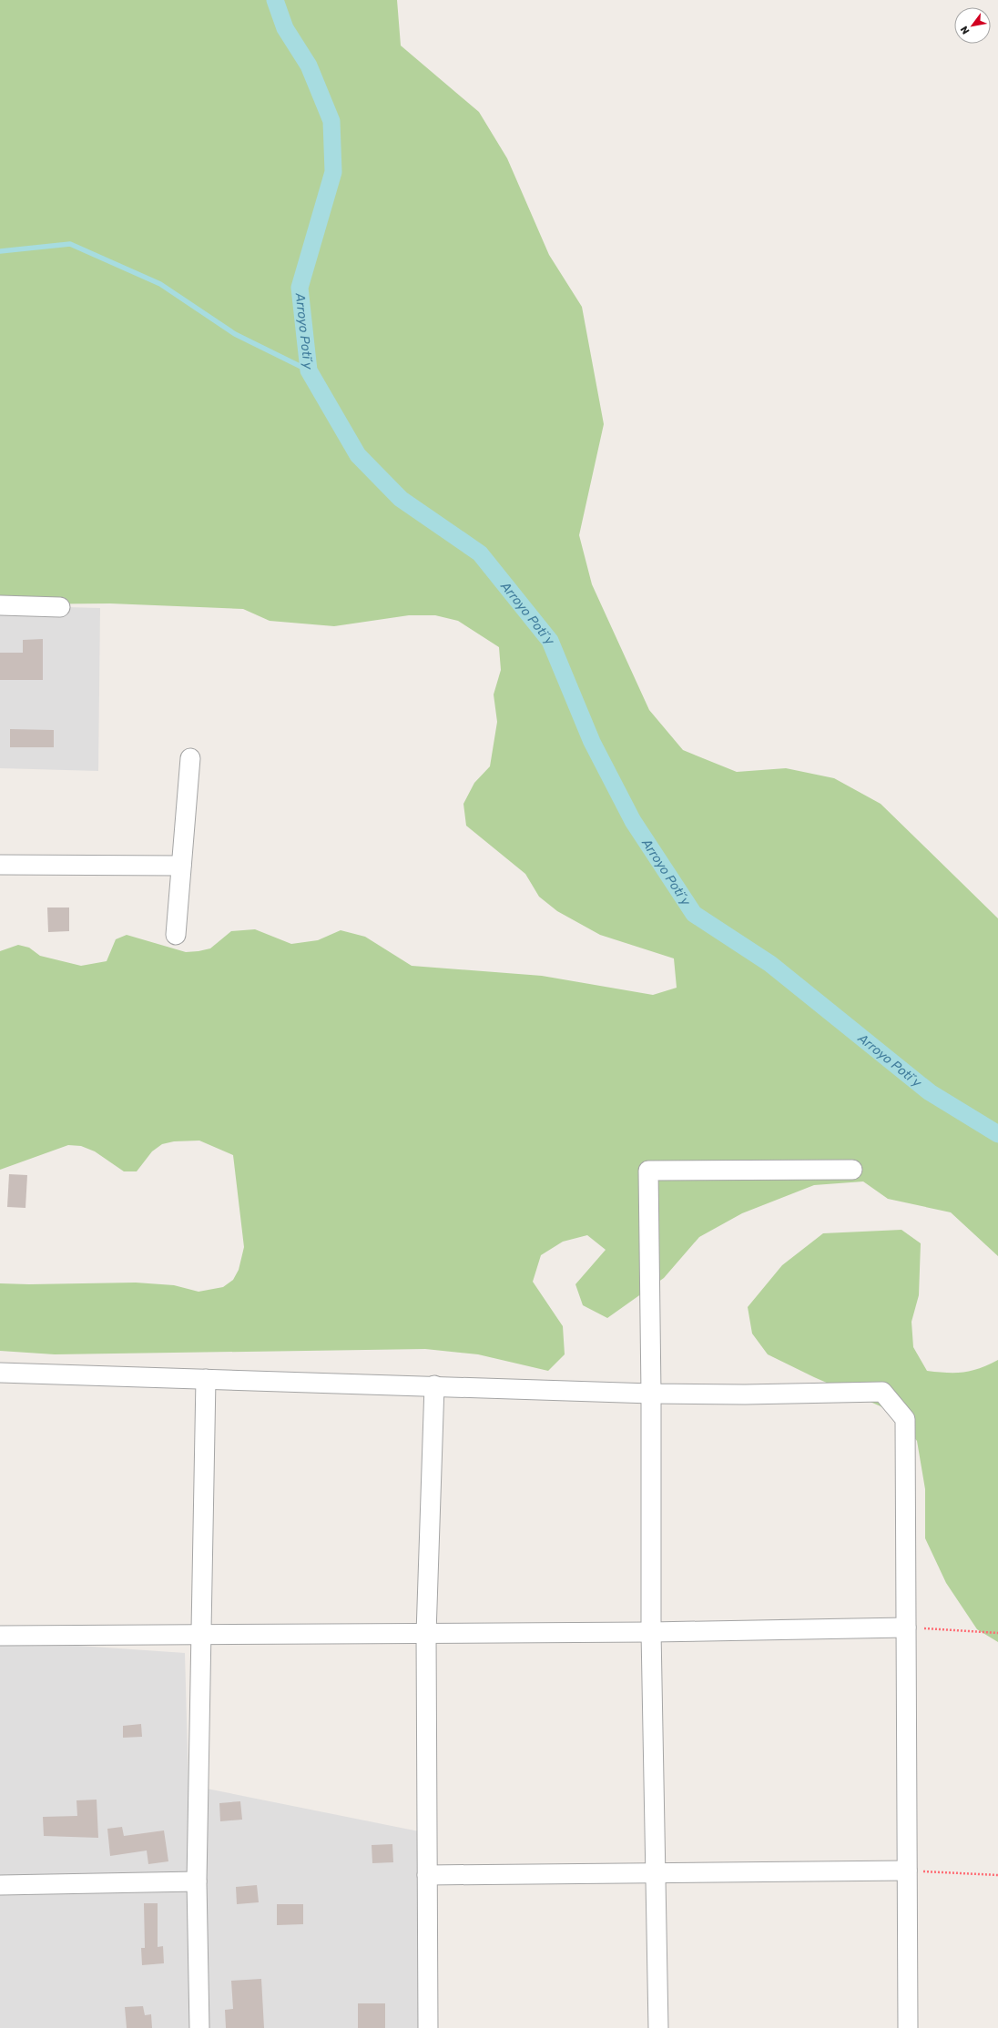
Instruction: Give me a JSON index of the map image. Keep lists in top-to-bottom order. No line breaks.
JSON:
{"water":["Arroyo Poti´y"],"north":"bottom left"}
